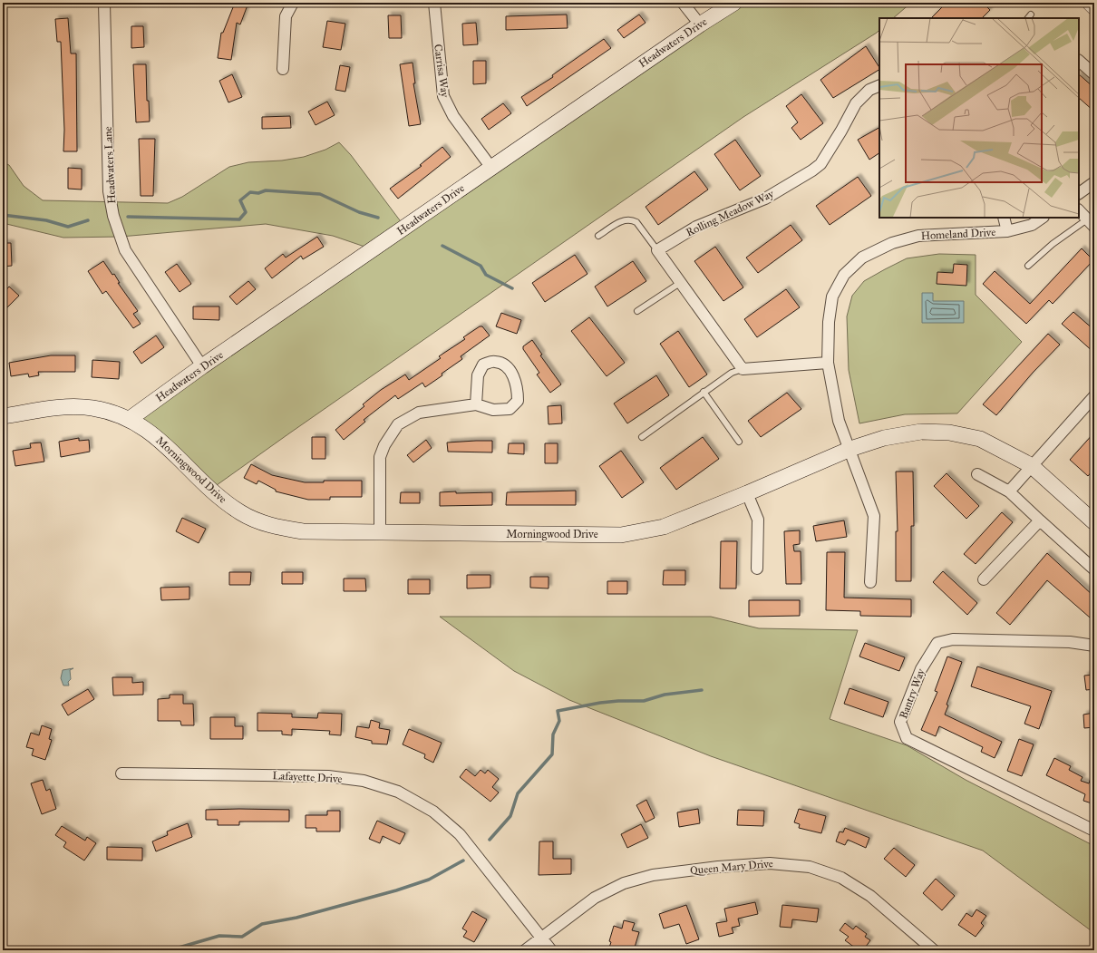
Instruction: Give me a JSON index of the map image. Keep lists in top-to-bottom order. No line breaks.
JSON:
{"streets":{"street":["Headwaters Drive","Carrisa Way","Headwaters Lane","Rolling Meadow Way","Homeland Drive","Morningwood Drive","Bantry Way","Lafayette Drive","Queen Mary Drive"]},"crossings":[["Headwaters Drive","Carrisa Way"],["Headwaters Drive","Headwaters Lane"],["Headwaters Drive","Morningwood Drive"],["Homeland Drive","Morningwood Drive"],["Lafayette Drive","Queen Mary Drive"]]}
